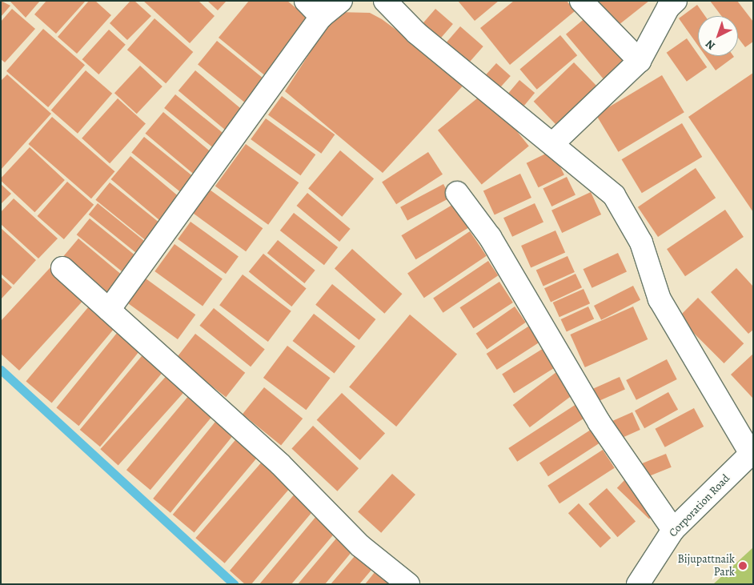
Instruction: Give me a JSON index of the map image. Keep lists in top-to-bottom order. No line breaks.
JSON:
{"streets":{"street":["Corporation Road"]},"places":["Bijupattnaik Park"],"north":"bottom left"}
